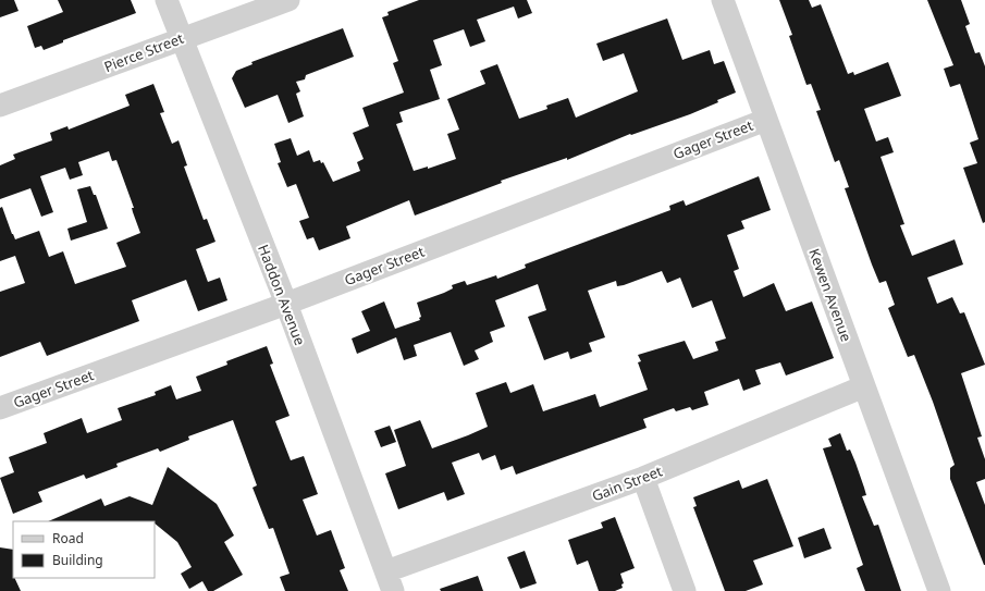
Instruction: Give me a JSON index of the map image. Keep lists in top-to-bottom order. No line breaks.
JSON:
{"streets":{"street":["Pierce Street","Gager Street","Haddon Avenue","Kewen Avenue","Gain Street"]},"crossings":[["Pierce Street","Haddon Avenue"],["Gager Street","Haddon Avenue"],["Gager Street","Kewen Avenue"],["Haddon Avenue","Gain Street"],["Kewen Avenue","Gain Street"]],"legend":["Road","Building"]}
